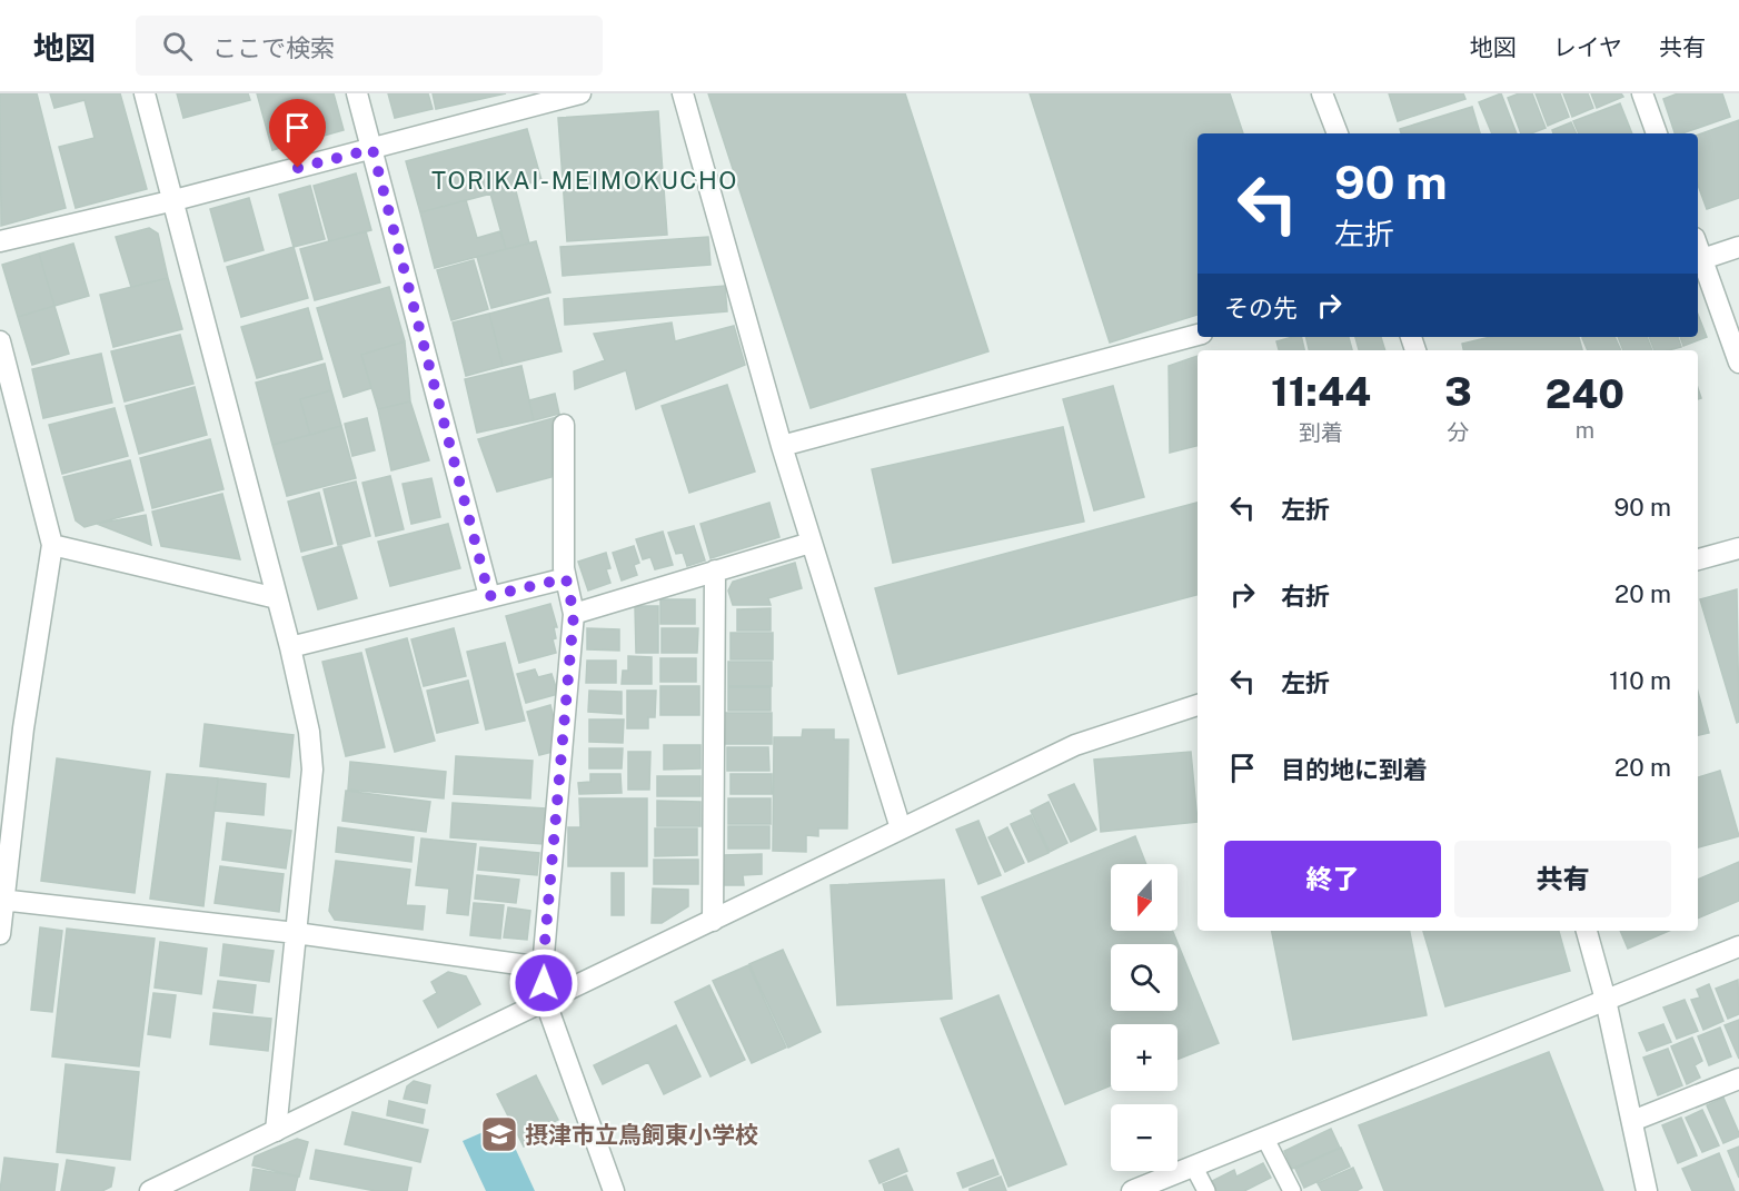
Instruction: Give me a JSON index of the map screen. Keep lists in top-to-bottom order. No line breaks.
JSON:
{"districts":["TORIKAI-MEIMOKUCHO"],"places":{"school or university":["摂津市立鳥飼東小学校"]},"north":"bottom","page":{"header":"地図","search":"ここで検索","nav":["地図","レイヤ","共有"],"turn":["90 m","左折"],"then":"その先","eta":["11:44","到着","3","分","240","m"],"list":[{"name":"左折","value":"90 m"},{"name":"右折","value":"20 m"},{"name":"左折","value":"110 m"},{"name":"目的地に到着","value":"20 m"}],"buttons":["終了","共有"],"map_buttons":["+","−"]}}
